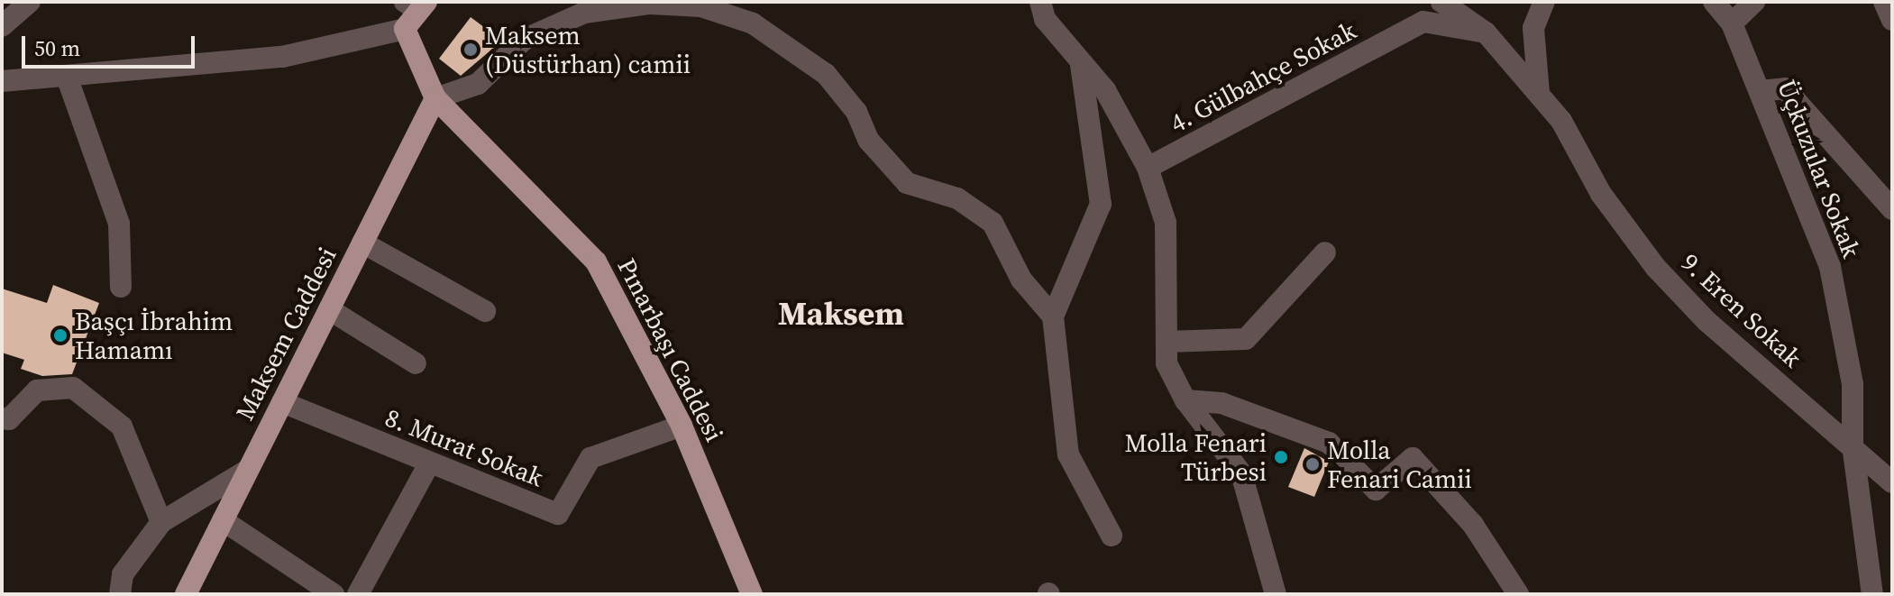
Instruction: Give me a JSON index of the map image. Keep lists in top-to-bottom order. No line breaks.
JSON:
{"streets":{"main road":["Maksem Caddesi","Pınarbaşı Caddesi"],"street":["4. Gülbahçe Sokak","Üçkuzular Sokak","9. Eren Sokak","8. Murat Sokak"]},"crossings":[["4. Gülbahçe Sokak","9. Eren Sokak"],["Üçkuzular Sokak","9. Eren Sokak"],["Maksem Caddesi","Pınarbaşı Caddesi"],["Maksem Caddesi","8. Murat Sokak"],["Pınarbaşı Caddesi","8. Murat Sokak"]],"districts":["Maksem"],"places":["Maksem (Düstürhan) camii","Başçı İbrahim Hamamı","Molla Fenari Türbesi","Molla Fenari Camii"],"scale_bar":"50 m"}
